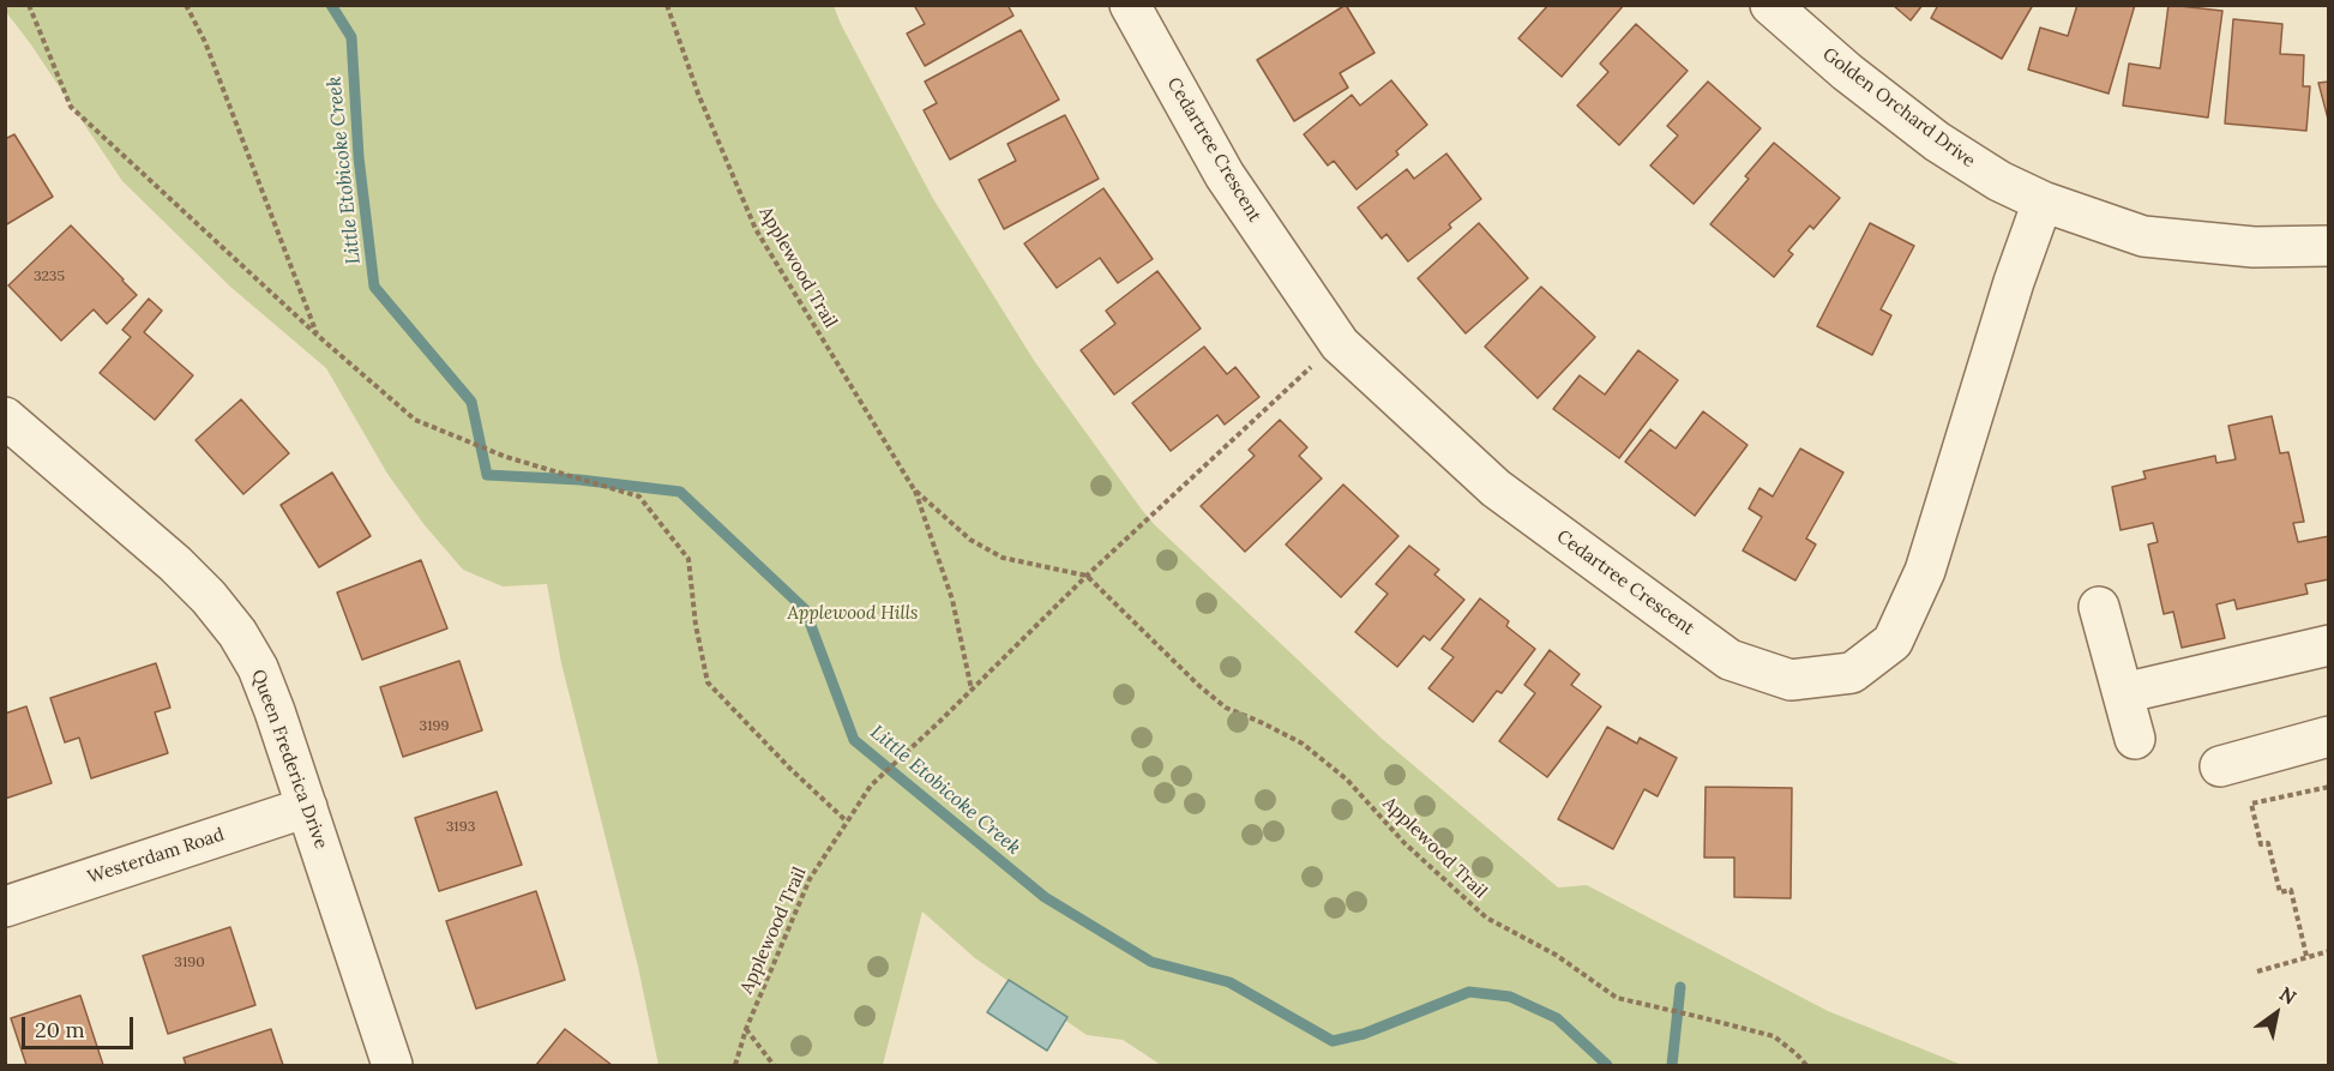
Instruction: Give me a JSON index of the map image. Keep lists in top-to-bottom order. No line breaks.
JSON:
{"streets":{"street":["Golden Orchard Drive","Cedartree Crescent","Queen Frederica Drive","Westerdam Road"],"path":["Applewood Trail"]},"crossings":[["Golden Orchard Drive","Cedartree Crescent"],["Queen Frederica Drive","Westerdam Road"]],"water":["Little Etobicoke Creek"],"parks":["Applewood Hills"],"house_numbers":["3235","3199","3193","3190"],"scale_bar":"20 m","north":"top right"}
